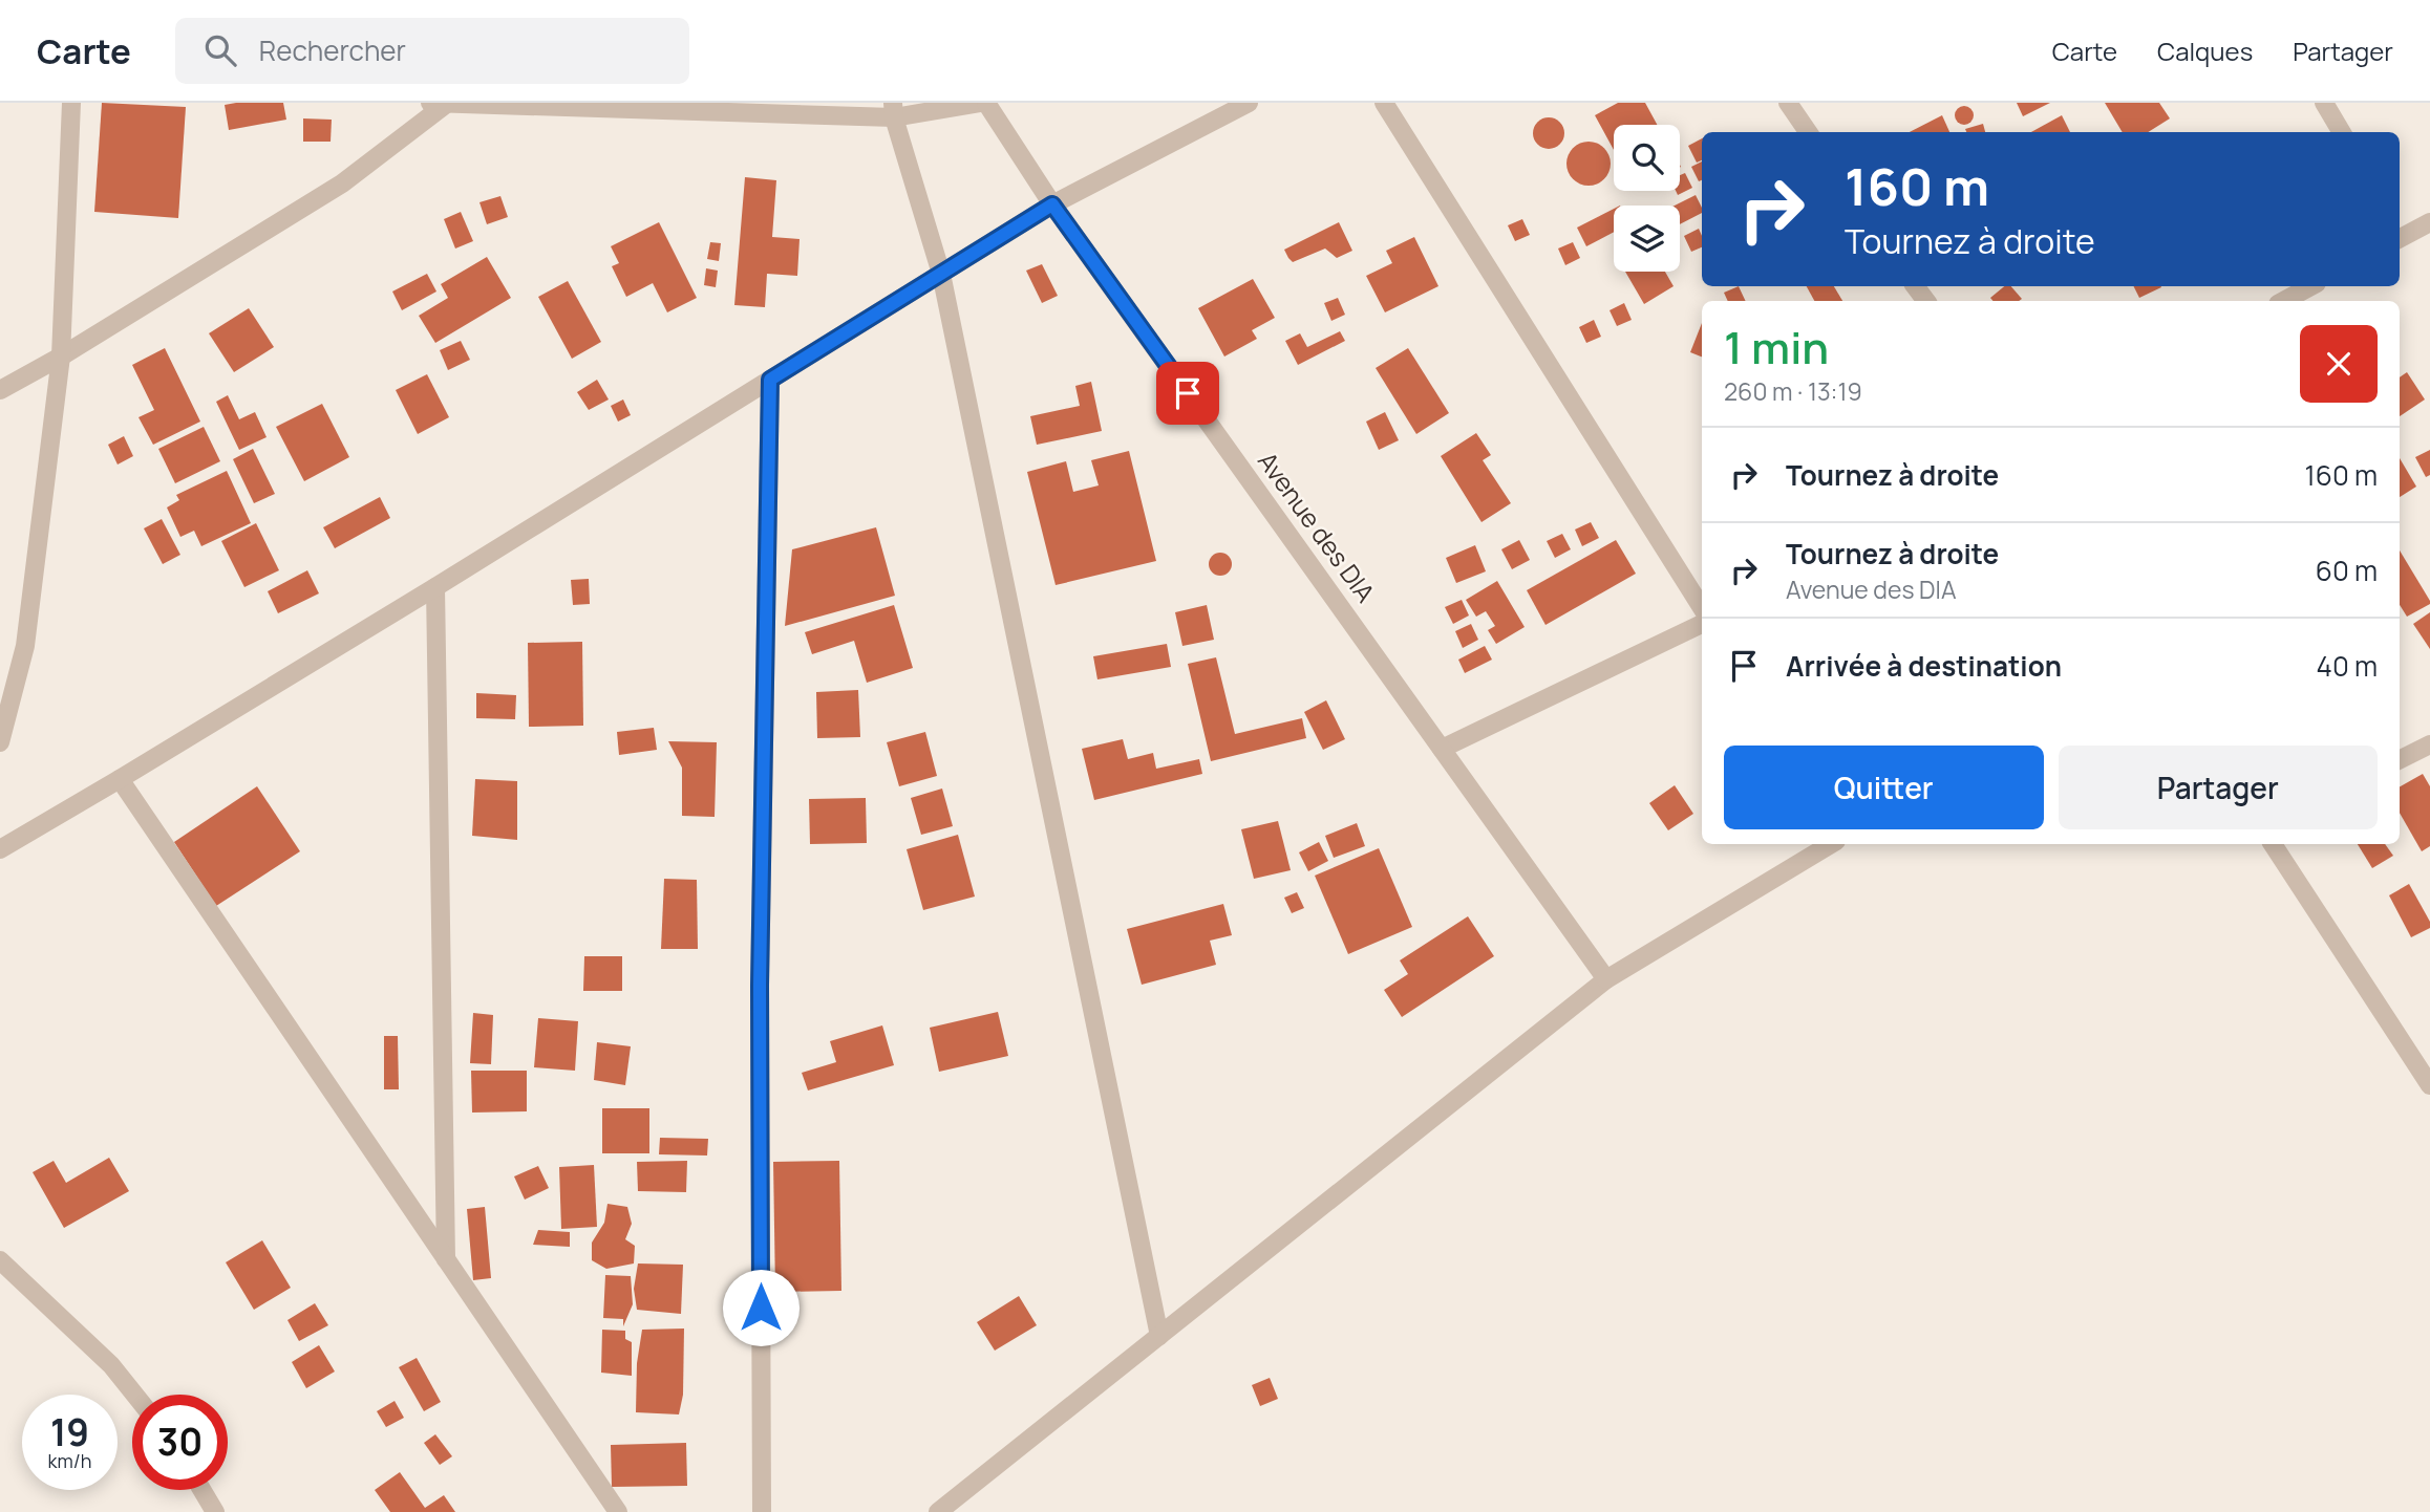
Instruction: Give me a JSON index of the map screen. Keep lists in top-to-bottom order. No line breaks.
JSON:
{"streets":{"street":["Avenue des DIA"]},"page":{"header":"Carte","search":"Rechercher","nav":["Carte","Calques","Partager"],"turn":["160 m","Tournez à droite"],"heading":["1 min","260 m · 13:19"],"list":[{"name":"Tournez à droite","value":"160 m"},{"name":"Tournez à droite","note":"Avenue des DIA","value":"60 m"},{"name":"Arrivée à destination","value":"40 m"}],"buttons":["Quitter","Partager"],"speed":"19 km/h","limit":"30"}}
